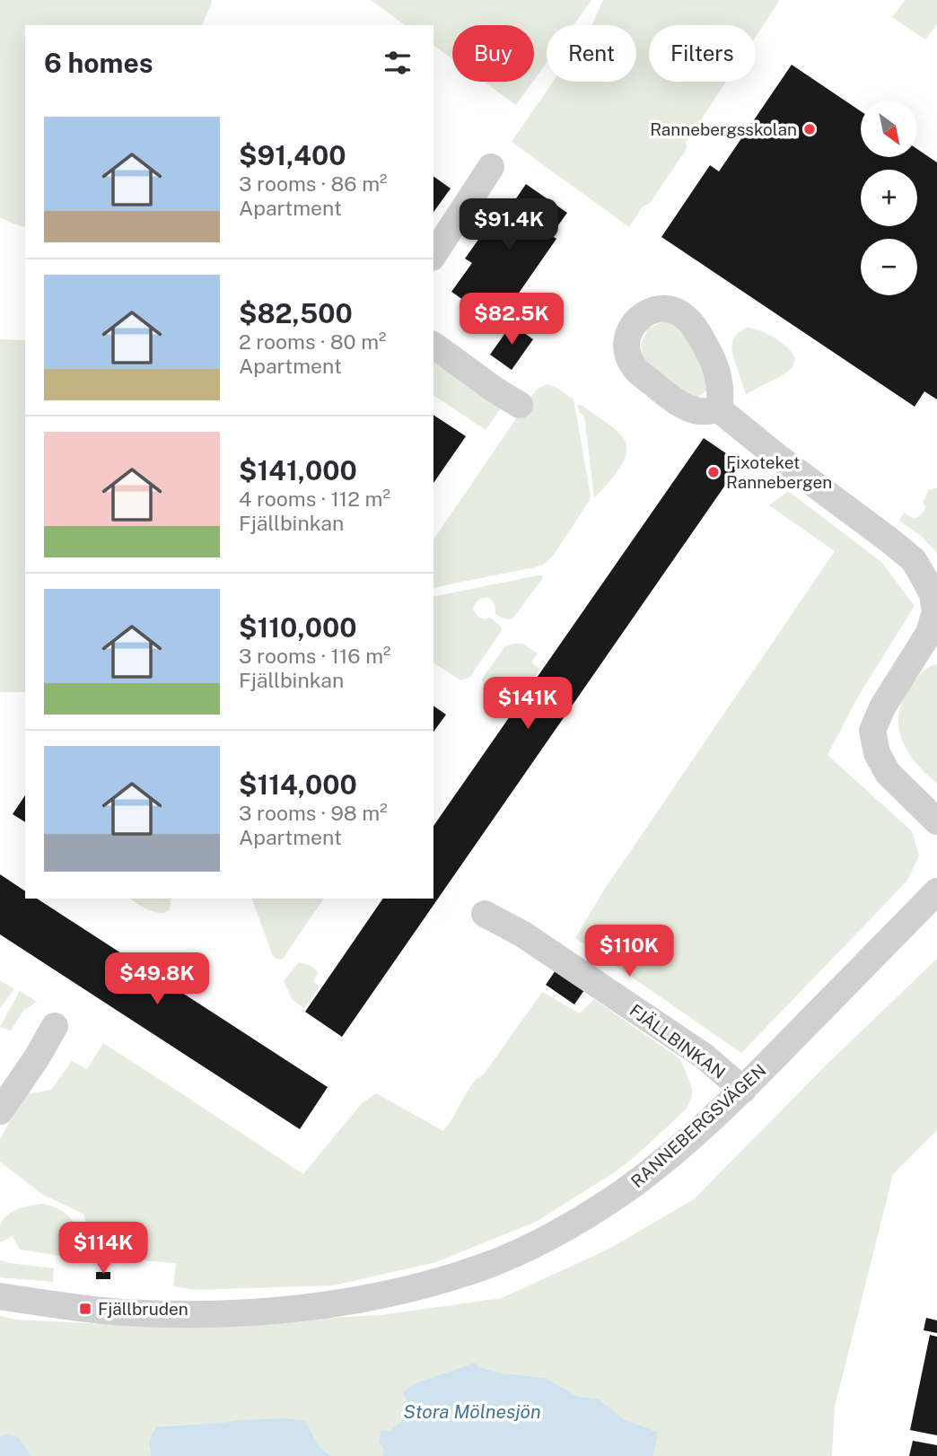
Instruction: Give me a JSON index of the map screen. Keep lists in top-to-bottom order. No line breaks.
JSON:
{"streets":{"street":["FJÄLLBINKAN","RANNEBERGSVÄGEN"]},"crossings":[["FJÄLLBINKAN","RANNEBERGSVÄGEN"]],"water":["Stora Mölnesjön"],"places":{"other":["Rannebergsskolan","Fixoteket Rannebergen"],"transit":["Fjällbruden"]},"north":"bottom right","page":{"chip":["Buy","Rent","Filters"],"heading":"6 homes","map_buttons":["+","−"],"list":[{"name":"$91,400","note":"3 rooms · 86 m² · Apartment"},{"name":"$82,500","note":"2 rooms · 80 m² · Apartment"},{"name":"$141,000","note":"4 rooms · 112 m² · Fjällbinkan"},{"name":"$110,000","note":"3 rooms · 116 m² · Fjällbinkan"},{"name":"$114,000","note":"3 rooms · 98 m² · Apartment"}],"price":["$91.4K","$82.5K","$141K","$110K","$49.8K","$114K"]}}
